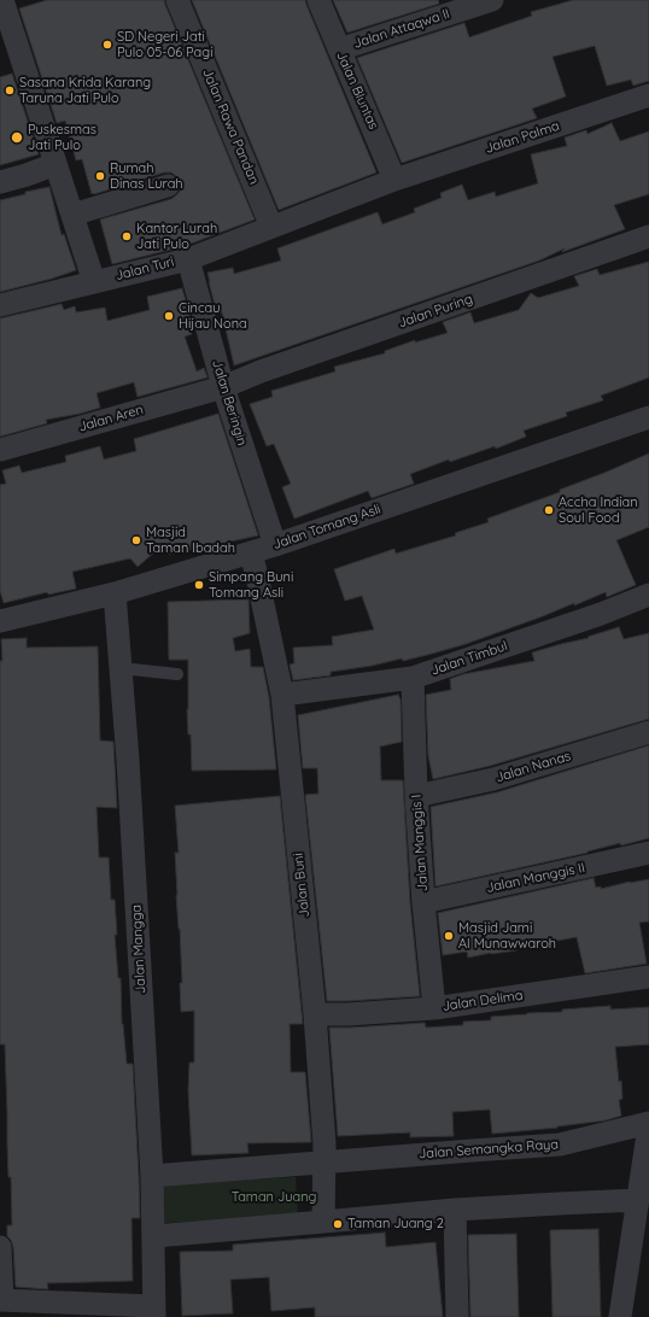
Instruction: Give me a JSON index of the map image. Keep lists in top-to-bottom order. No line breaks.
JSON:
{"streets":{"street":["Jalan Attaqwa II","Jalan Bluntas","Jalan Rawa Pandan","Jalan Palma","Jalan Turi","Jalan Puring","Jalan Beringin","Jalan Aren","Jalan Tomang Asli","Jalan Timbul","Jalan Nanas","Jalan Manggis I","Jalan Manggis II","Jalan Buni","Jalan Mangga","Jalan Delima","Jalan Semangka Raya"]},"crossings":[["Jalan Attaqwa II","Jalan Bluntas"],["Jalan Bluntas","Jalan Palma"],["Jalan Bluntas","Jalan Turi"],["Jalan Rawa Pandan","Jalan Turi"],["Jalan Palma","Jalan Turi"],["Jalan Turi","Jalan Beringin"],["Jalan Puring","Jalan Beringin"],["Jalan Puring","Jalan Aren"],["Jalan Beringin","Jalan Aren"],["Jalan Beringin","Jalan Tomang Asli"],["Jalan Tomang Asli","Jalan Buni"],["Jalan Tomang Asli","Jalan Mangga"],["Jalan Timbul","Jalan Manggis I"],["Jalan Timbul","Jalan Buni"],["Jalan Nanas","Jalan Manggis I"],["Jalan Manggis I","Jalan Manggis II"],["Jalan Manggis I","Jalan Delima"],["Jalan Buni","Jalan Delima"],["Jalan Buni","Jalan Semangka Raya"],["Jalan Mangga","Jalan Semangka Raya"]],"parks":["Taman Juang"],"places":["SD Negeri Jati Pulo 05-06 Pagi","Sasana Krida Karang Taruna Jati Pulo","Puskesmas Jati Pulo","Rumah Dinas Lurah","Kantor Lurah Jati Pulo","Cincau Hijau Nona","Accha Indian Soul Food","Masjid Taman Ibadah","Simpang Buni Tomang Asli","Masjid Jami Al Munawwaroh","Taman Juang 2"]}
